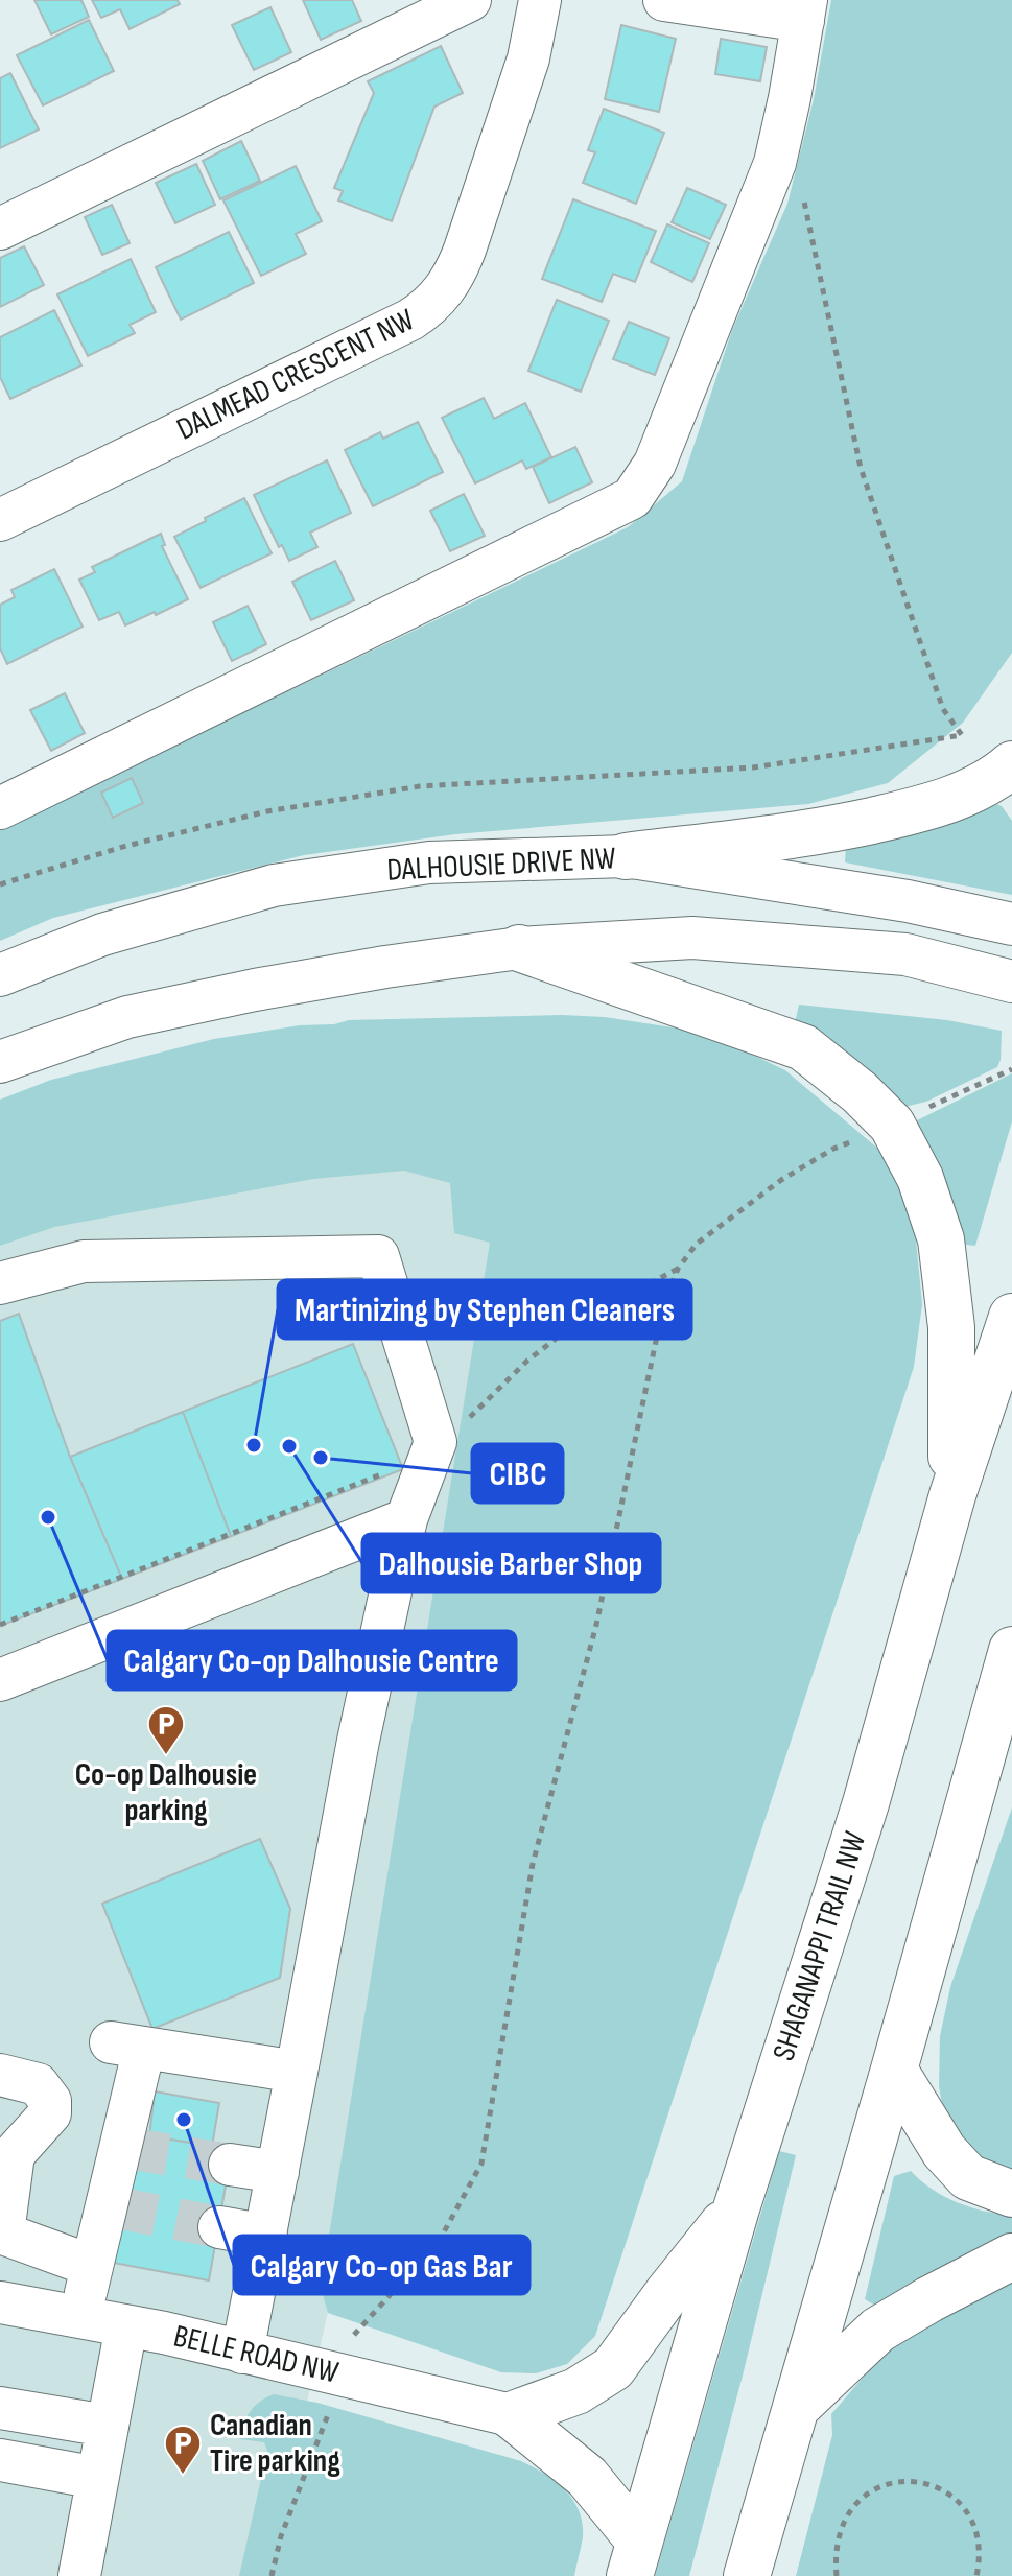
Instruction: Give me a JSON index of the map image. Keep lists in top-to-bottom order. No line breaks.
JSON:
{"streets":{"main road":["SHAGANAPPI TRAIL NW"],"street":["DALMEAD CRESCENT NW","DALHOUSIE DRIVE NW","BELLE ROAD NW"]},"places":{"other":["Martinizing by Stephen Cleaners","Dalhousie Barber Shop","CIBC","Calgary Co-op Dalhousie Centre","Calgary Co-op Gas Bar"],"parking":["Co-op Dalhousie parking","Canadian Tire parking"]}}
